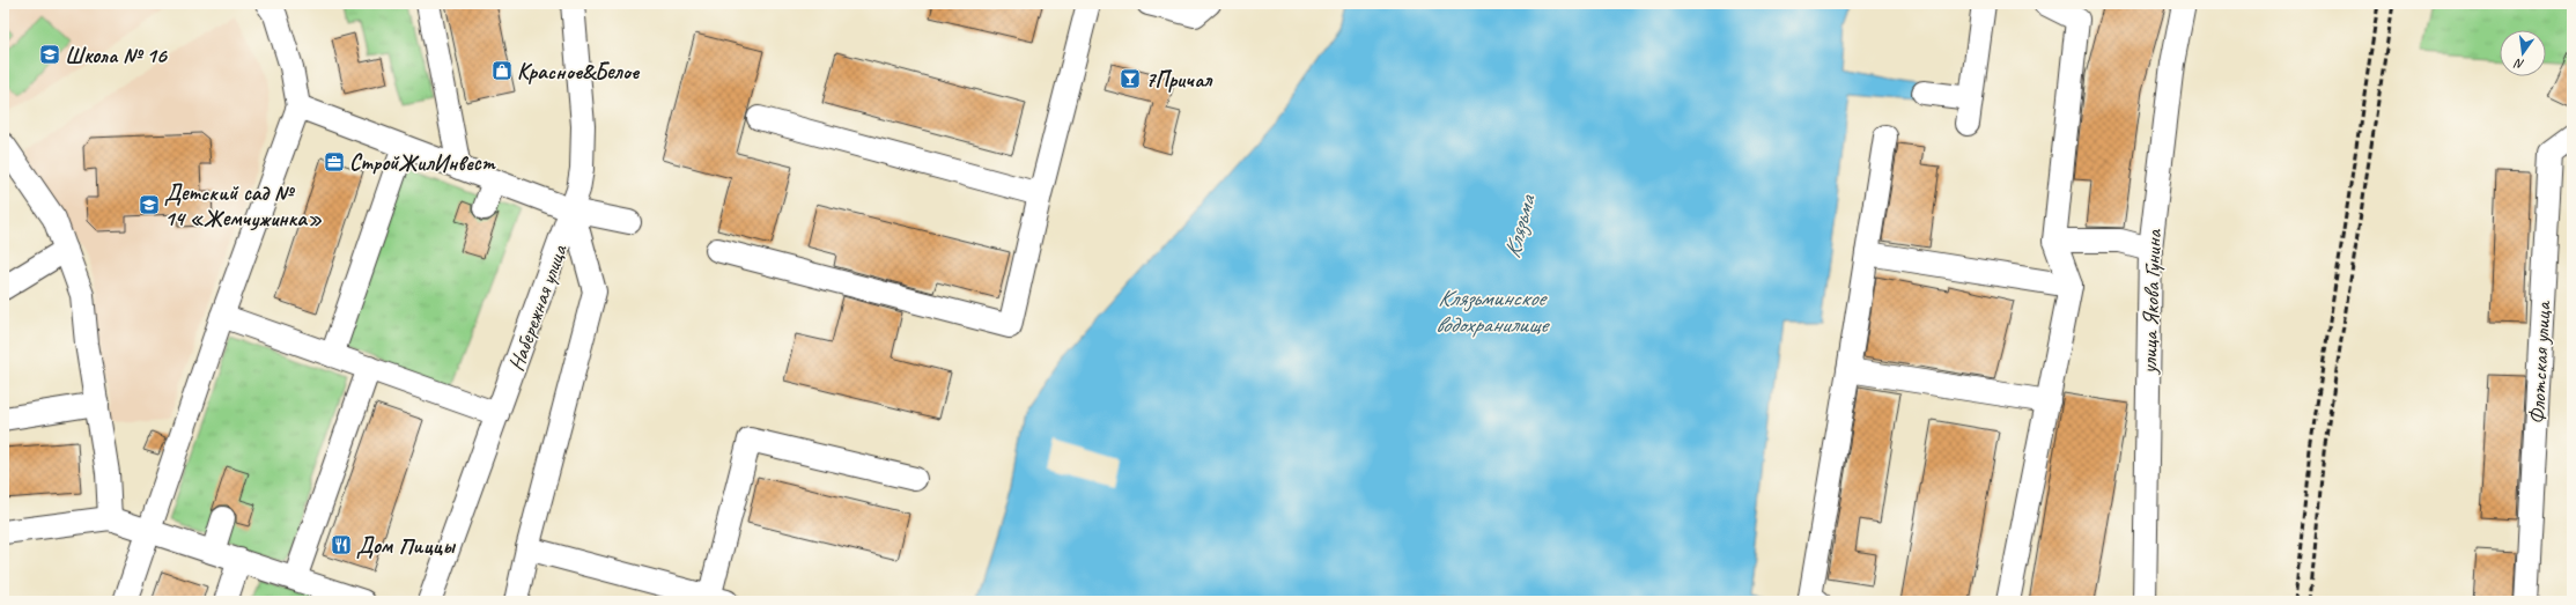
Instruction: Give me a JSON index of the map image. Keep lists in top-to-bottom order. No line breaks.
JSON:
{"streets":{"street":["улица Якова Гунина","Набережная улица","Флотская улица"]},"water":["Клязьма","Клязьминское водохранилище"],"places":{"school or university":["Школа № 16","Детский сад № 14 «Жемчужинка»"],"shop":["Красное&Белое"],"bar":["7Причал"],"office":["СтройЖилИнвест"],"restaurant":["Дом Пиццы"]},"north":"bottom"}
